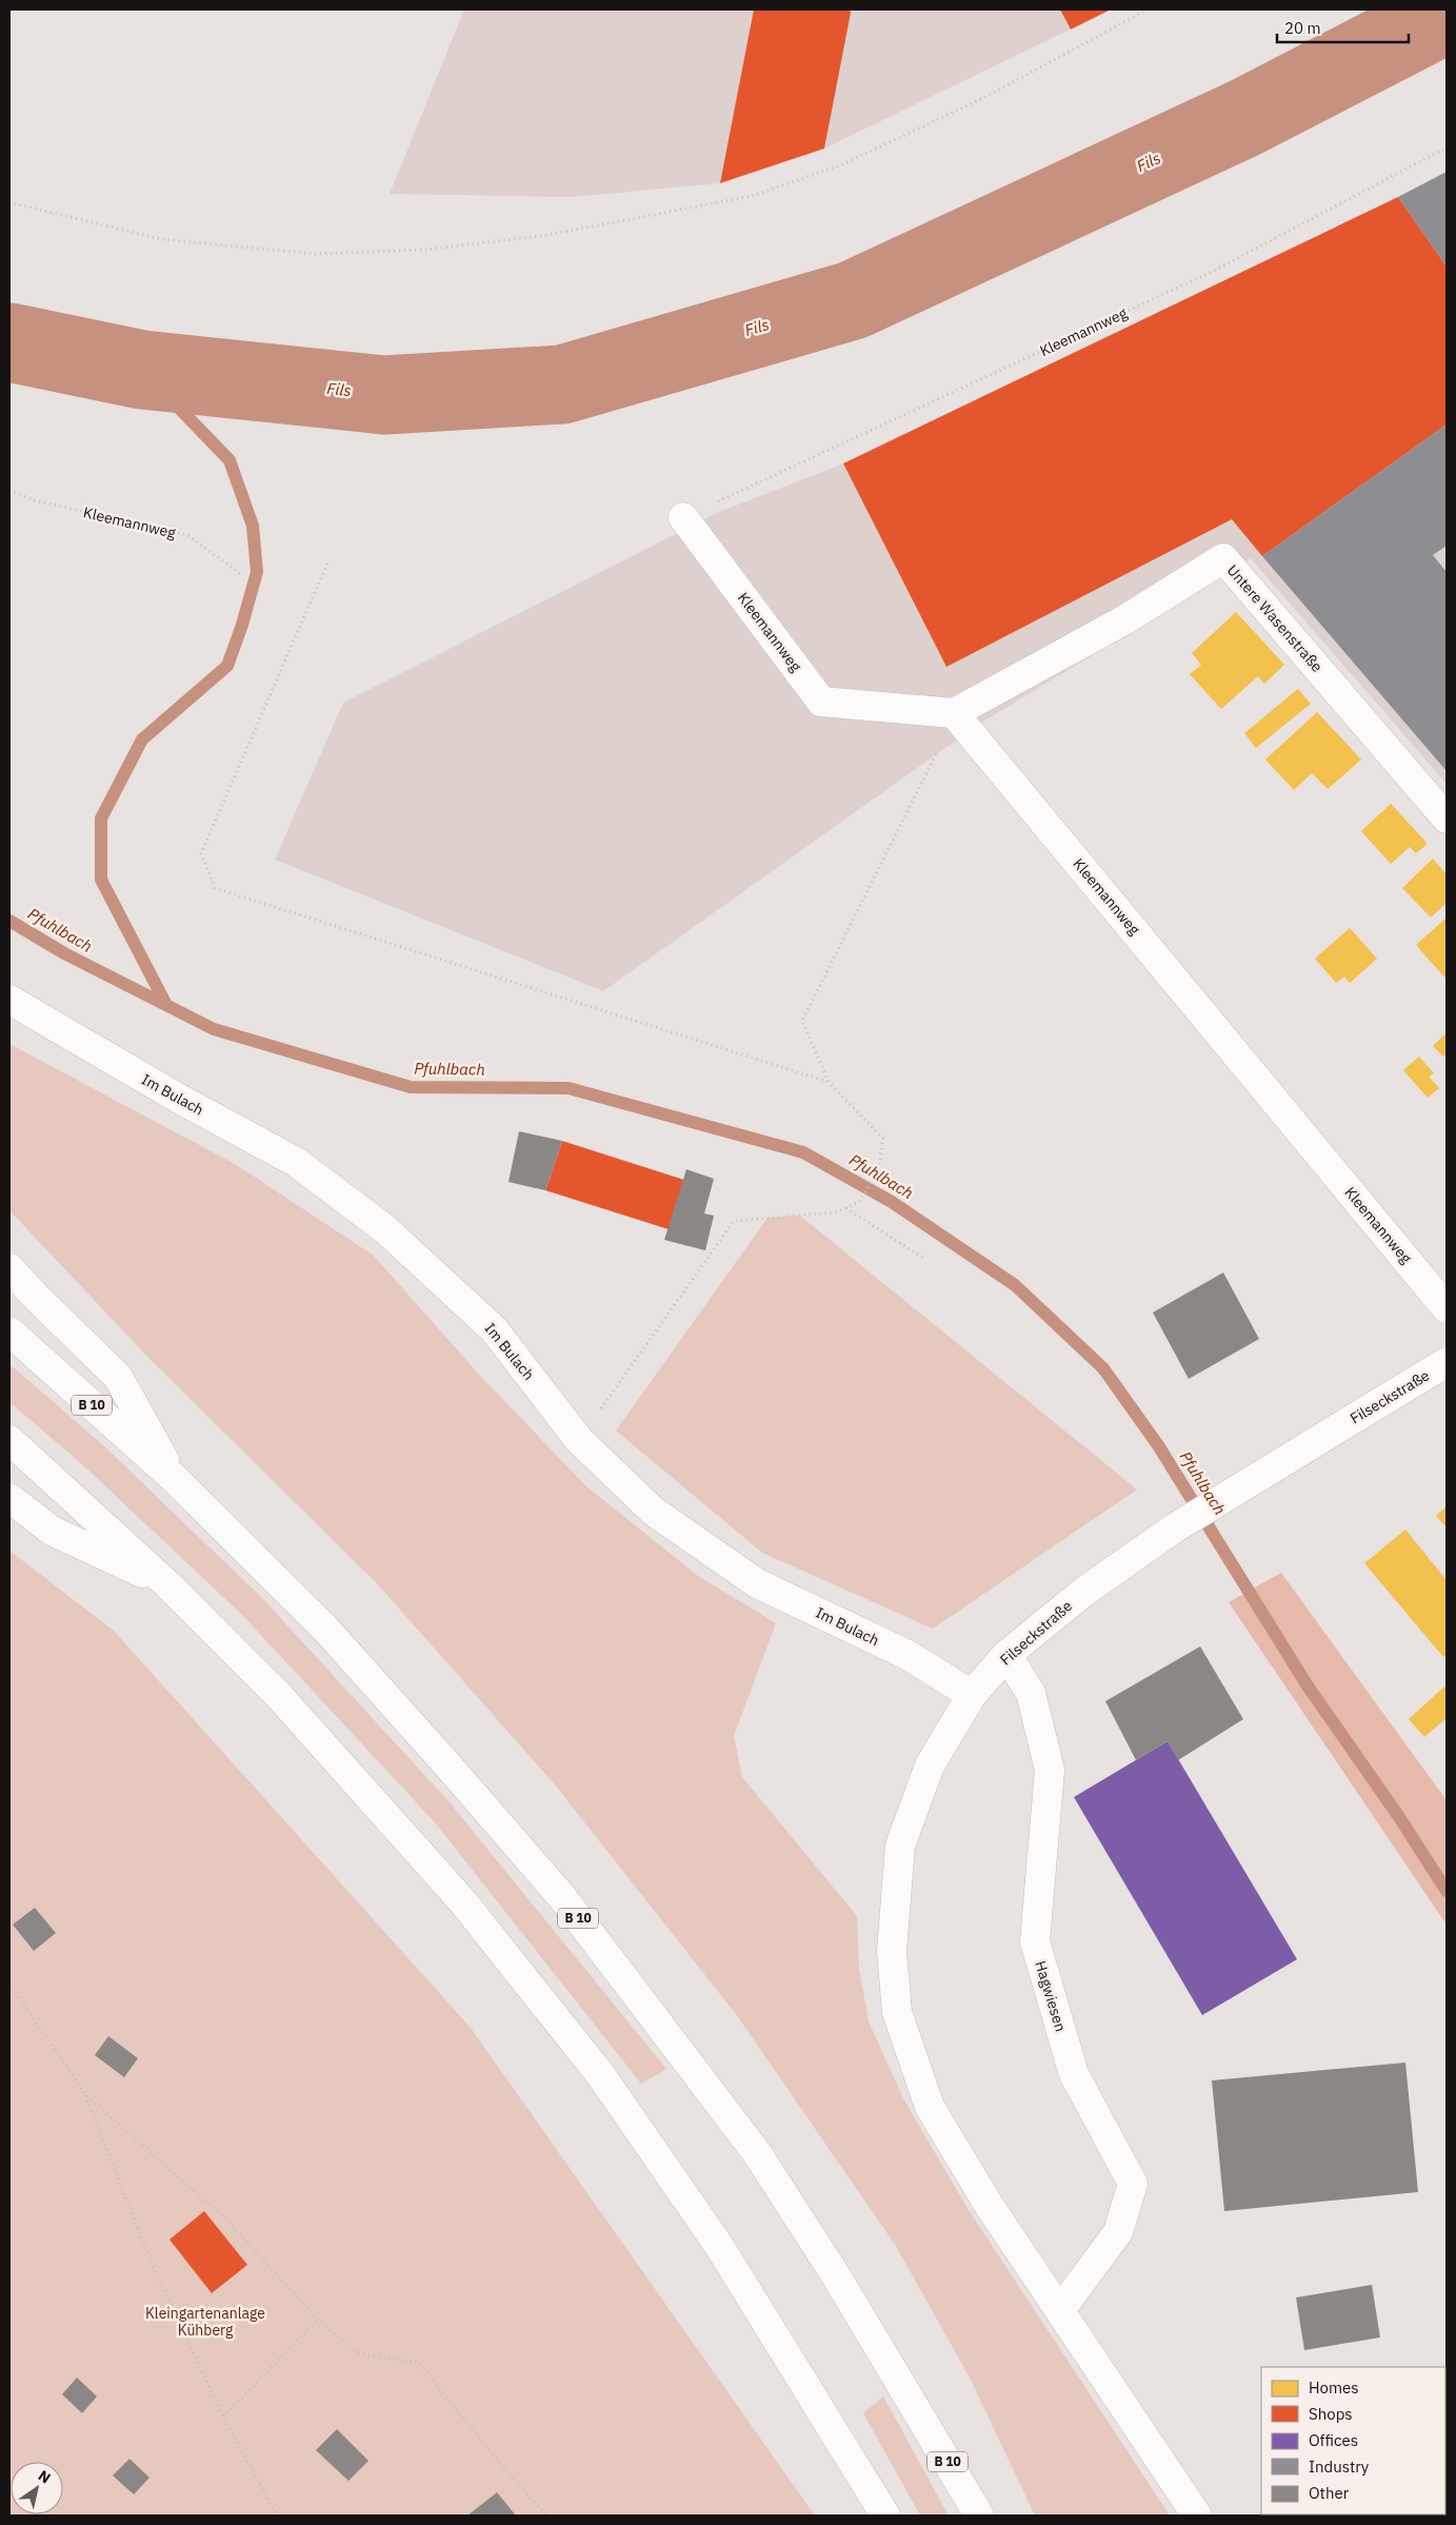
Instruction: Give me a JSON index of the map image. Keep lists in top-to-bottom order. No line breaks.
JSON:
{"streets":{"main road":["Kleemannweg","Untere Wasenstraße","Im Bulach","Filseckstraße","B 10","Hagwiesen"]},"crossings":[["Kleemannweg","Untere Wasenstraße"],["Im Bulach","Filseckstraße"],["Filseckstraße","Hagwiesen"]],"water":["Fils","Pfuhlbach"],"parks":["Kleingartenanlage Kühberg"],"legend":["Homes","Shops","Offices","Industry","Other"],"scale_bar":"20 m","north":"top right"}
